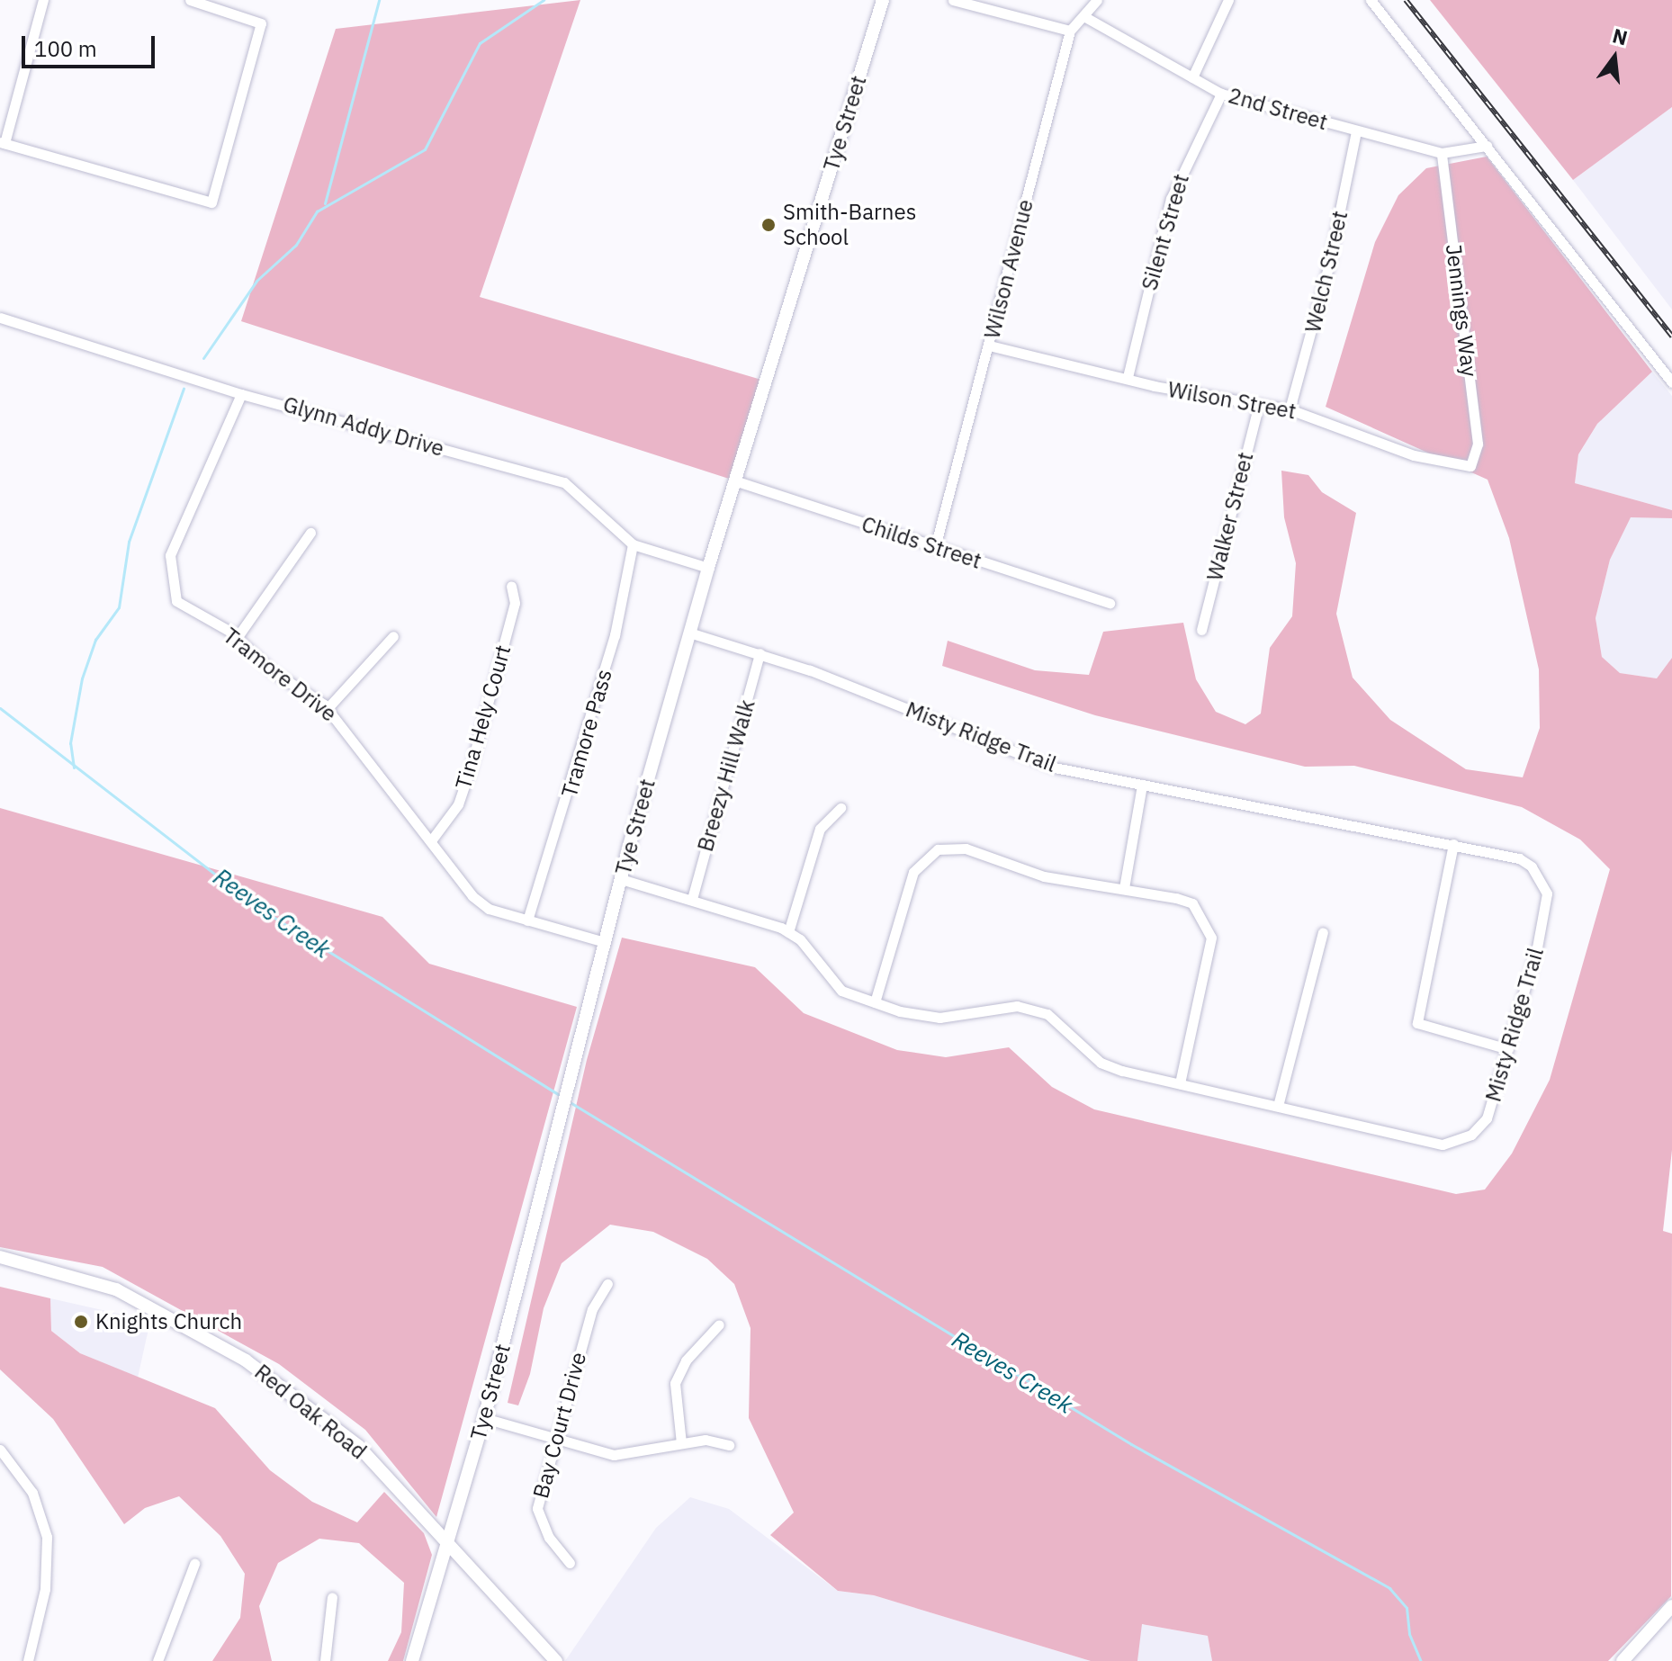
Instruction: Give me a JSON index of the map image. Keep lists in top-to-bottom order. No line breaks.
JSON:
{"streets":{"street":["2nd Street","Tye Street","Silent Street","Wilson Avenue","Welch Street","Jennings Way","Wilson Street","Glynn Addy Drive","Walker Street","Childs Street","Tramore Drive","Tina Hely Court","Tramore Pass","Misty Ridge Trail","Breezy Hill Walk","Red Oak Road","Bay Court Drive"]},"crossings":[["2nd Street","Silent Street"],["2nd Street","Welch Street"],["2nd Street","Jennings Way"],["Tye Street","Glynn Addy Drive"],["Tye Street","Childs Street"],["Tye Street","Tramore Drive"],["Tye Street","Misty Ridge Trail"],["Tye Street","Red Oak Road"],["Silent Street","Wilson Street"],["Wilson Avenue","Wilson Street"],["Wilson Avenue","Childs Street"],["Welch Street","Wilson Street"],["Jennings Way","Wilson Street"],["Wilson Street","Walker Street"],["Glynn Addy Drive","Tramore Drive"],["Glynn Addy Drive","Tramore Pass"],["Tramore Drive","Tina Hely Court"],["Tramore Drive","Tramore Pass"],["Misty Ridge Trail","Breezy Hill Walk"]],"water":["Reeves Creek"],"places":["Smith-Barnes School","Knights Church"],"scale_bar":"100 m","north":"top"}
